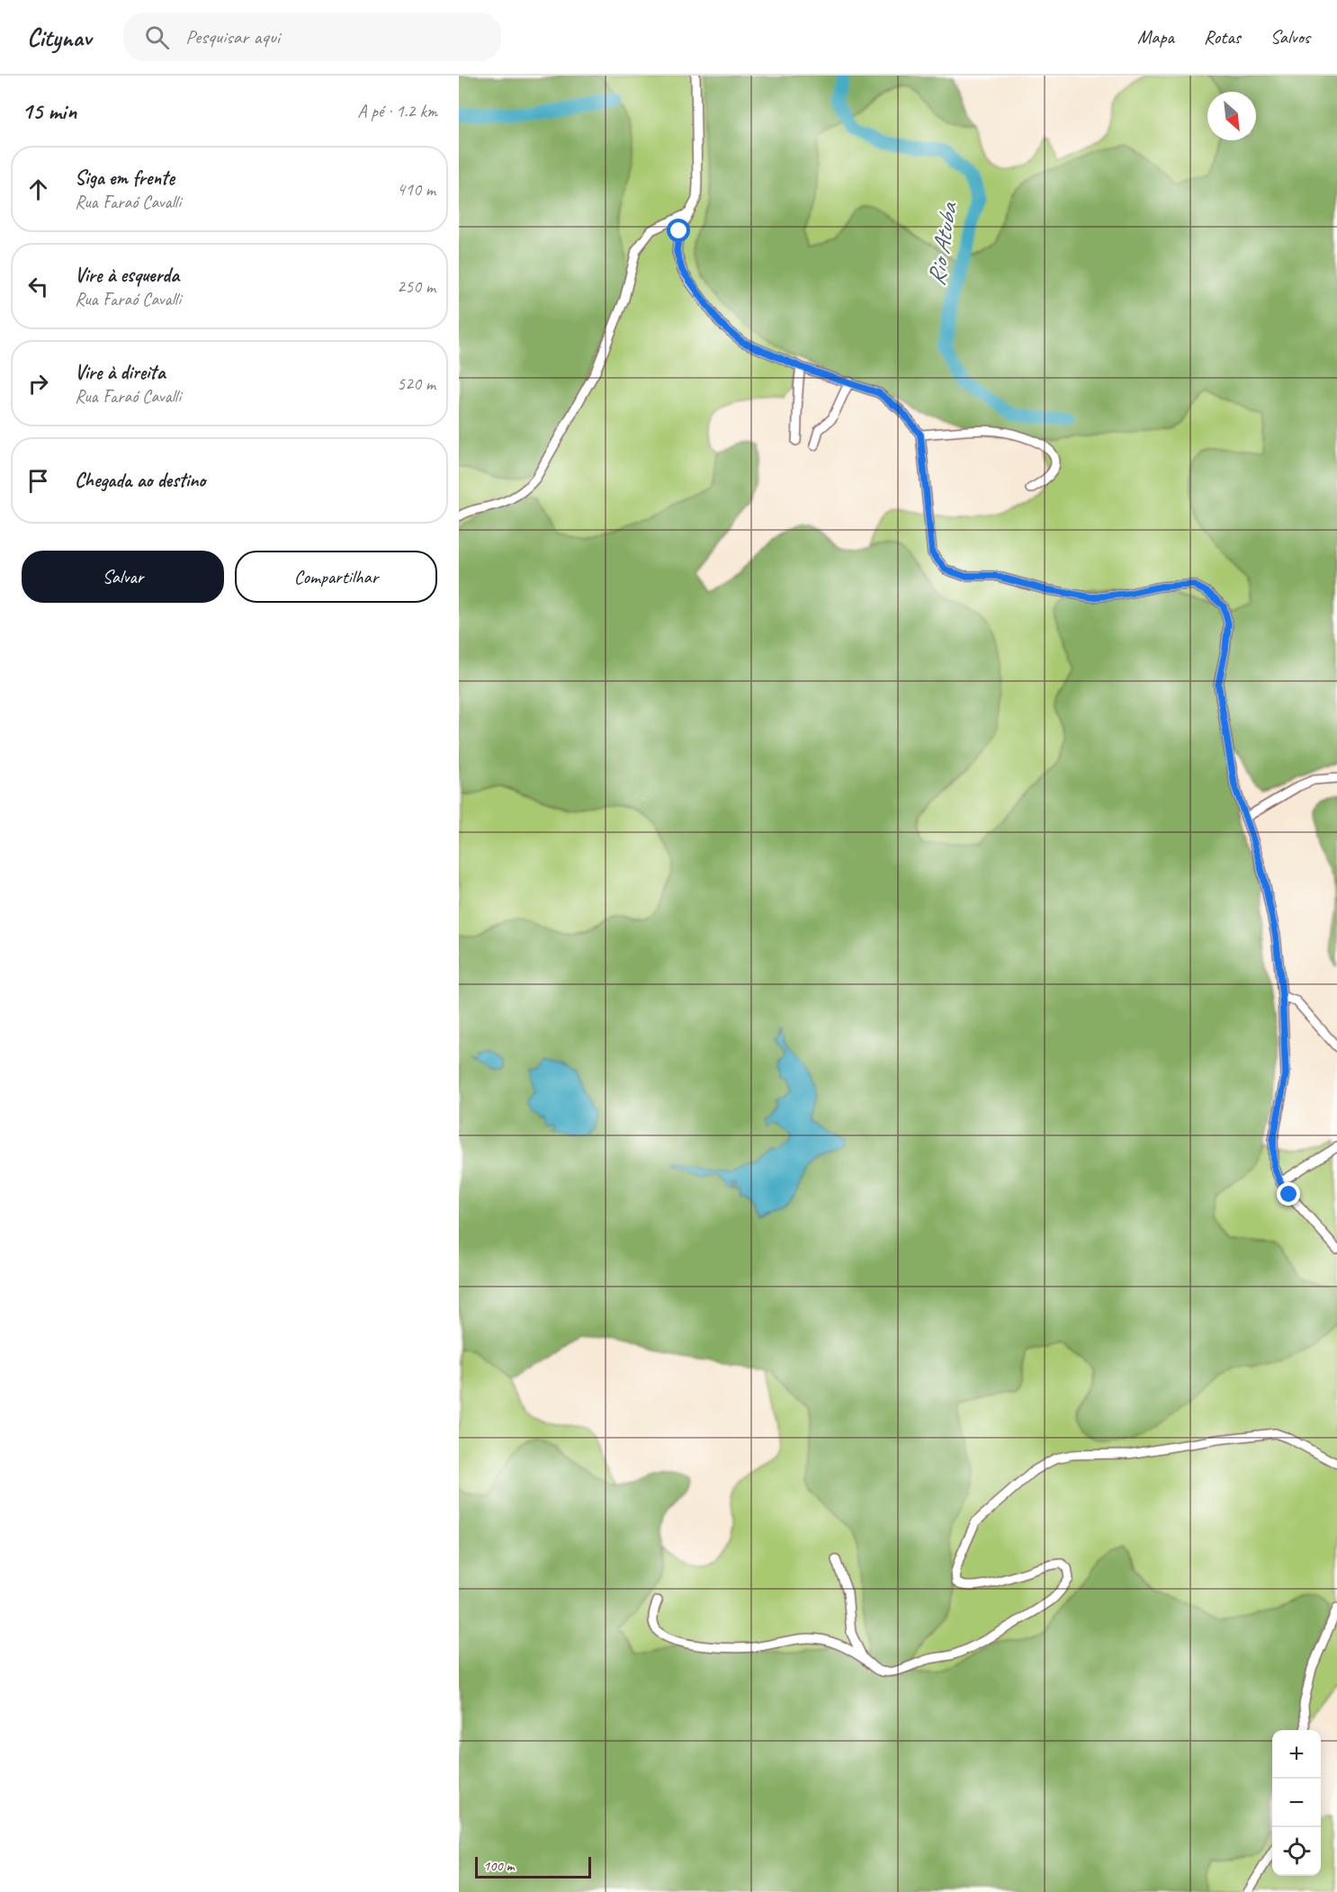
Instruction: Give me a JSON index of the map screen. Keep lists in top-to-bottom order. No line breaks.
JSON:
{"water":["Rio Atuba"],"scale_bar":"100 m","north":"bottom right","page":{"header":"Citynav","search":"Pesquisar aqui","nav":["Mapa","Rotas","Salvos"],"heading":["15 min","A pé · 1.2 km"],"list":[["Siga em frente","Rua Faraó Cavalli","410 m"],["Vire à esquerda","Rua Faraó Cavalli","250 m"],["Vire à direita","Rua Faraó Cavalli","520 m"],"Chegada ao destino"],"buttons":["Salvar","Compartilhar"],"map_buttons":["+","−"],"scale":"100 m"}}
